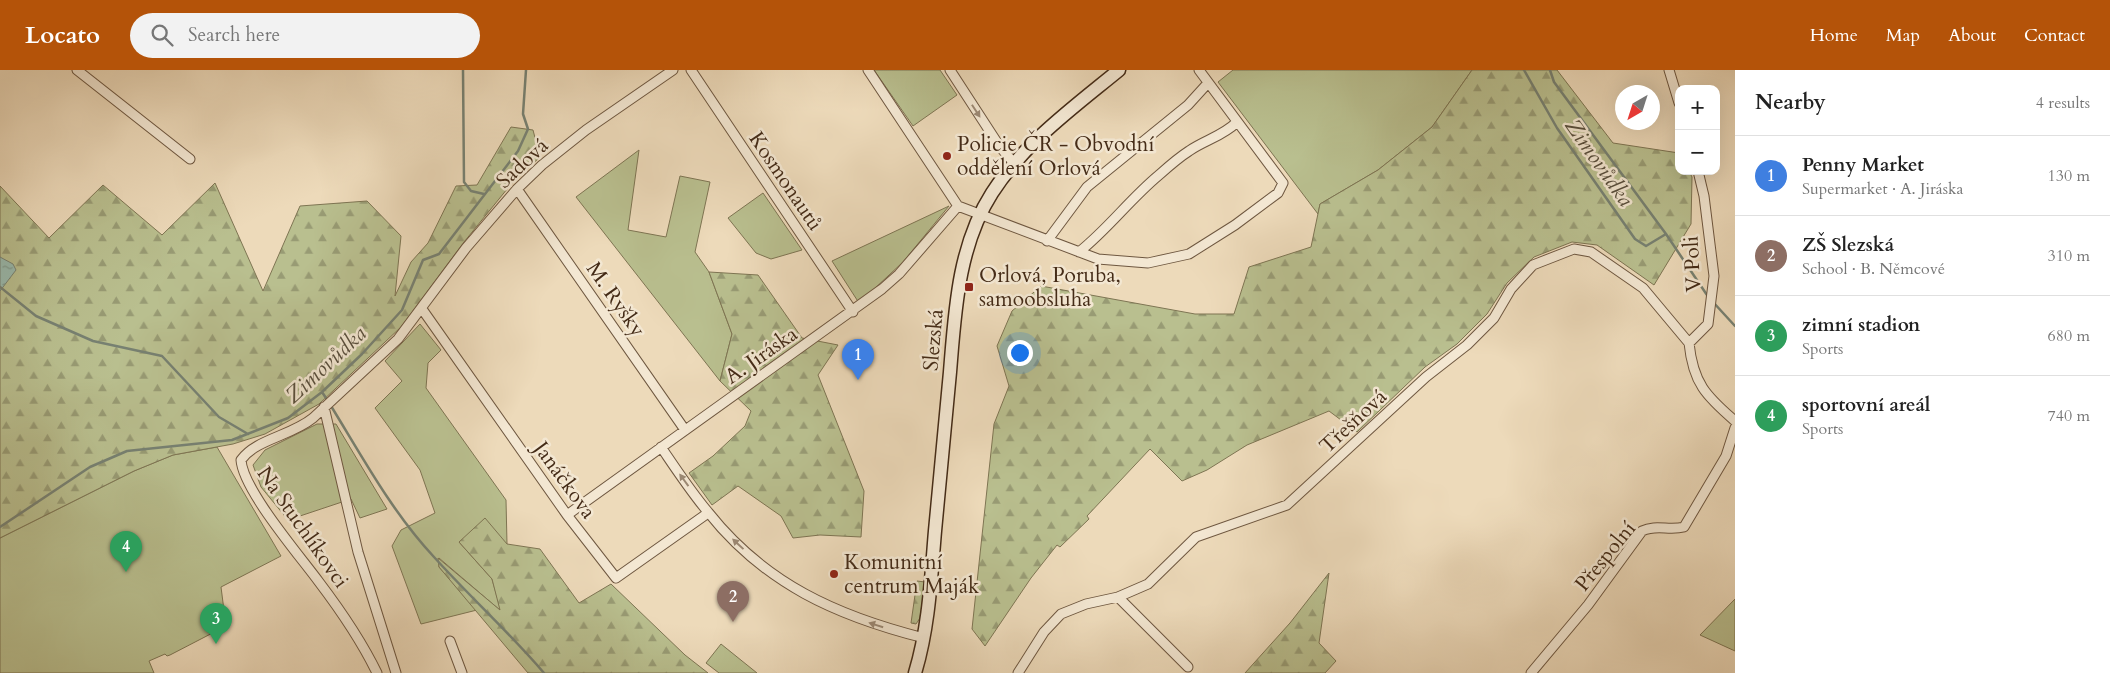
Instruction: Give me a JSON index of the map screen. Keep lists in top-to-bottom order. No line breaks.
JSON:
{"streets":{"street":["Sadová","Kosmonautů","V Poli","M. Ryšky","Slezská","A. Jiráska","Třešňová","Janáčkova","Na Stuchlíkovci","Přespolní"]},"crossings":[["Sadová","M. Ryšky"],["Sadová","Janáčkova"],["Sadová","Na Stuchlíkovci"],["Kosmonautů","A. Jiráska"],["V Poli","Třešňová"],["M. Ryšky","A. Jiráska"],["A. Jiráska","Janáčkova"],["Janáčkova","Na Stuchlíkovci"]],"water":["Zimovůdka"],"places":{"other":["Policie ČR - Obvodní oddělení Orlová","Komunitní centrum Maják"],"transit":["Orlová, Poruba, samoobsluha"]},"north":"bottom left","page":{"header":"Locato","search":"Search here","nav":["Home","Map","About","Contact"],"heading":["Nearby","4 results"],"map_buttons":["+","−"],"list":[{"mark":"1","name":"Penny Market","note":"Supermarket · A. Jiráska","value":"130 m"},{"mark":"2","name":"ZŠ Slezská","note":"School · B. Němcové","value":"310 m"},{"mark":"3","name":"zimní stadion","note":"Sports","value":"680 m"},{"mark":"4","name":"sportovní areál","note":"Sports","value":"740 m"}],"pins":["1","4","2","3"]}}
